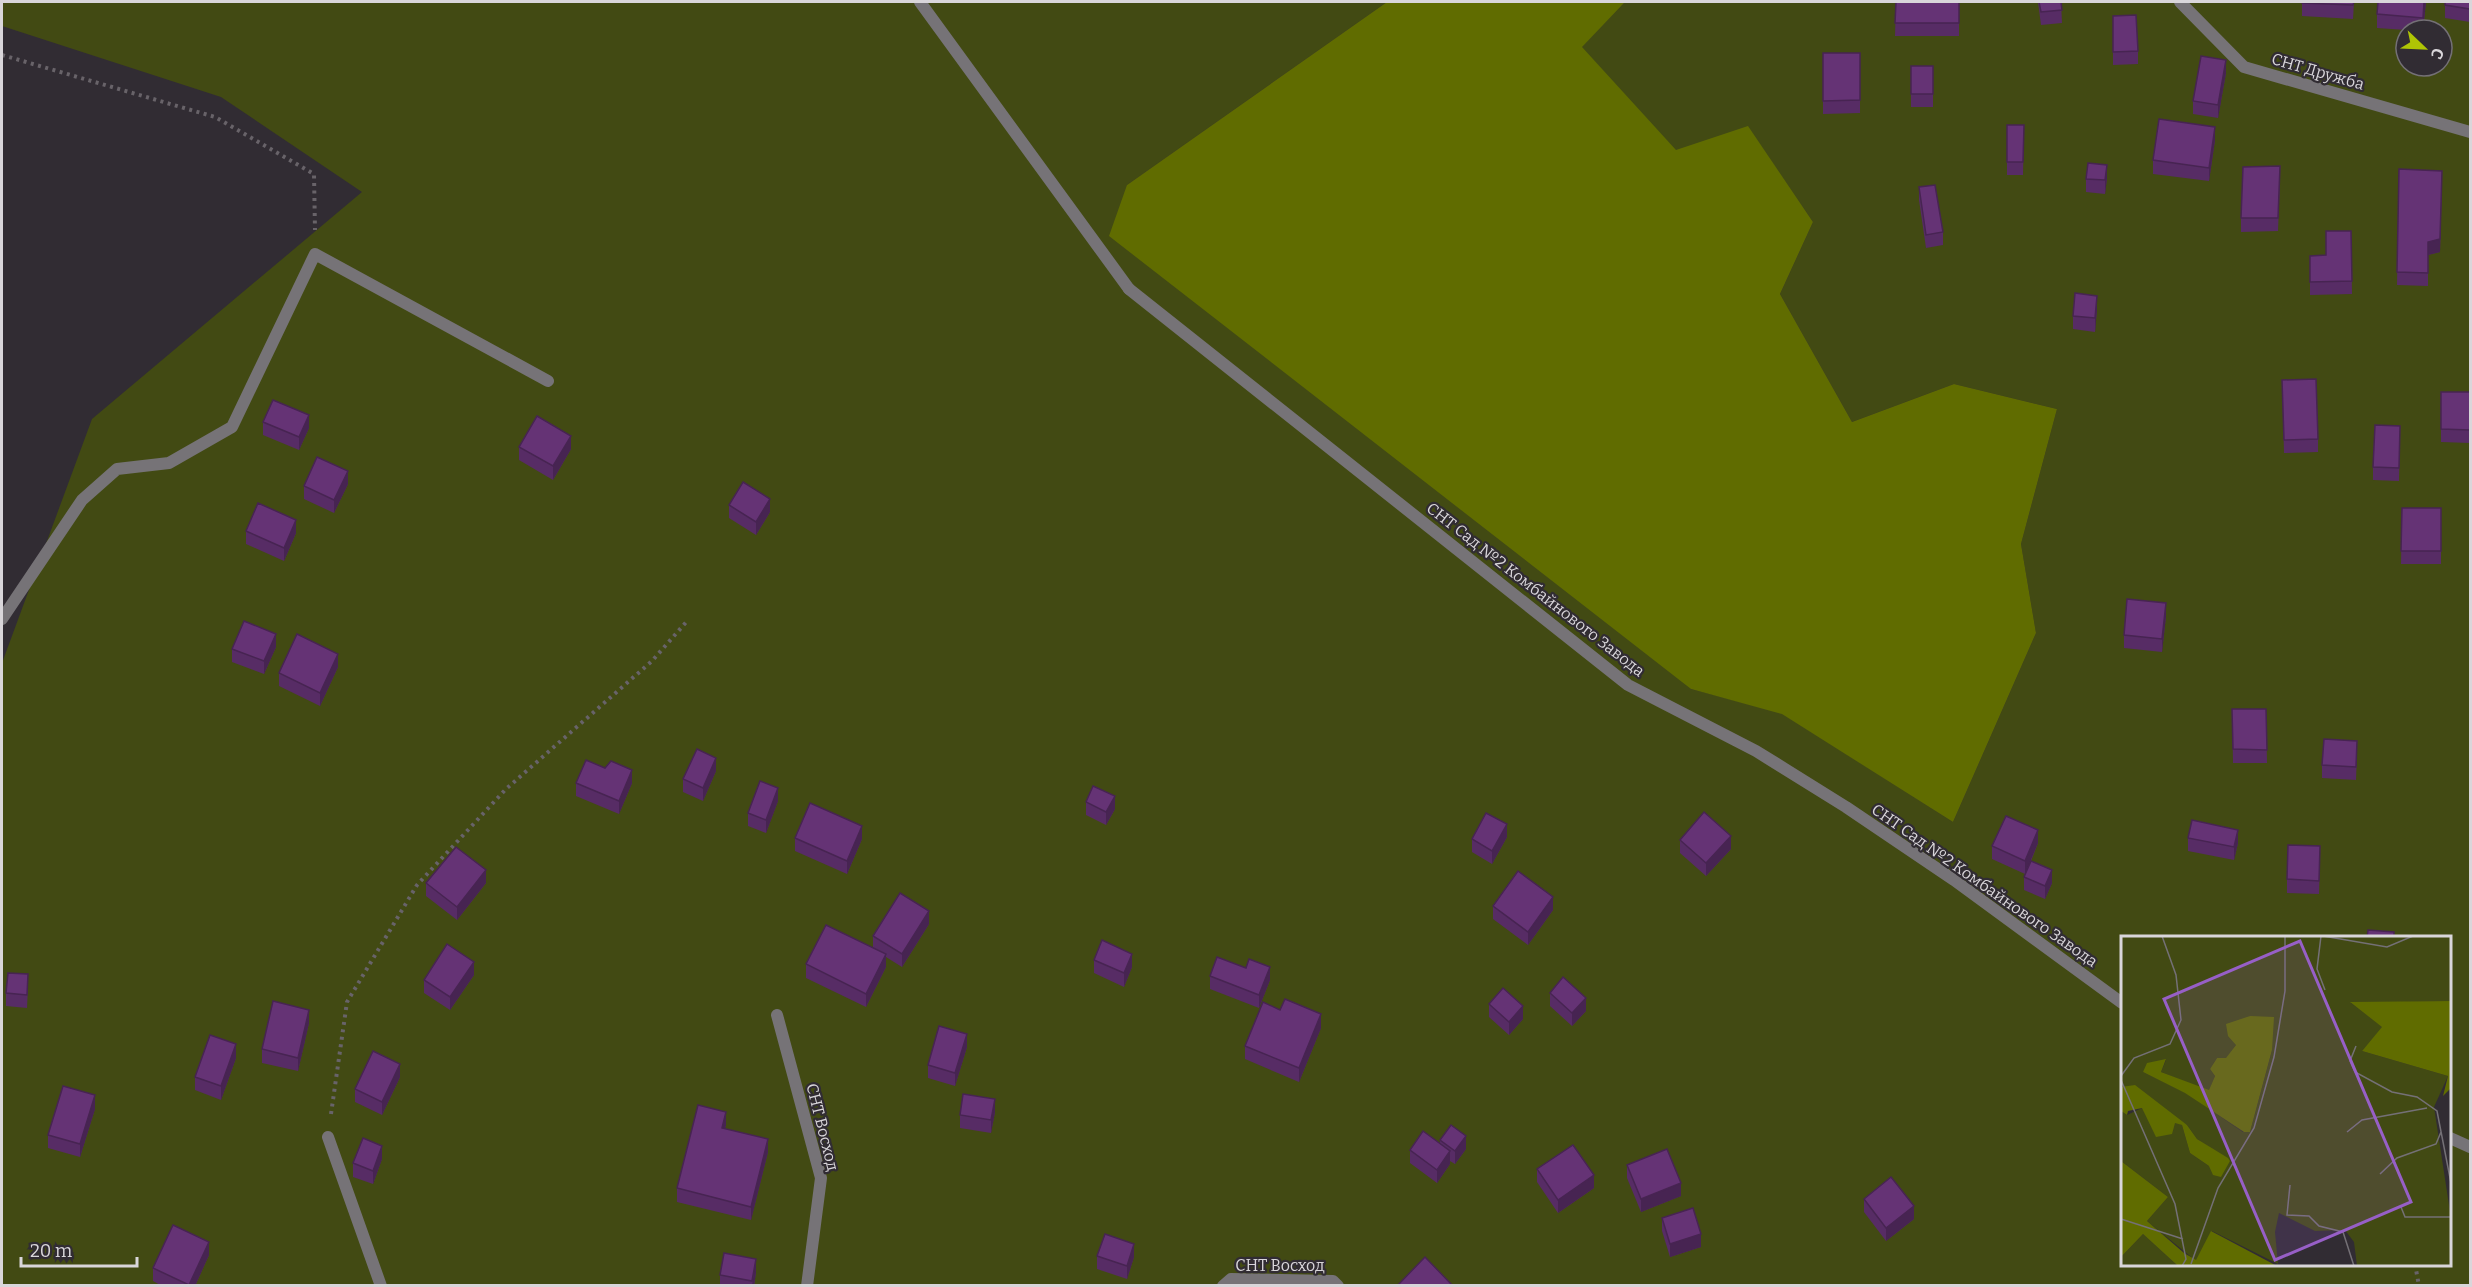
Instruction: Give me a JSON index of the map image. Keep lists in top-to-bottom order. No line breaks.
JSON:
{"streets":{"street":["СНТ Дружба","СНТ Сад №2 Комбайнового Завода","СНТ Восход"]},"scale_bar":"20 m","north":"bottom right"}
